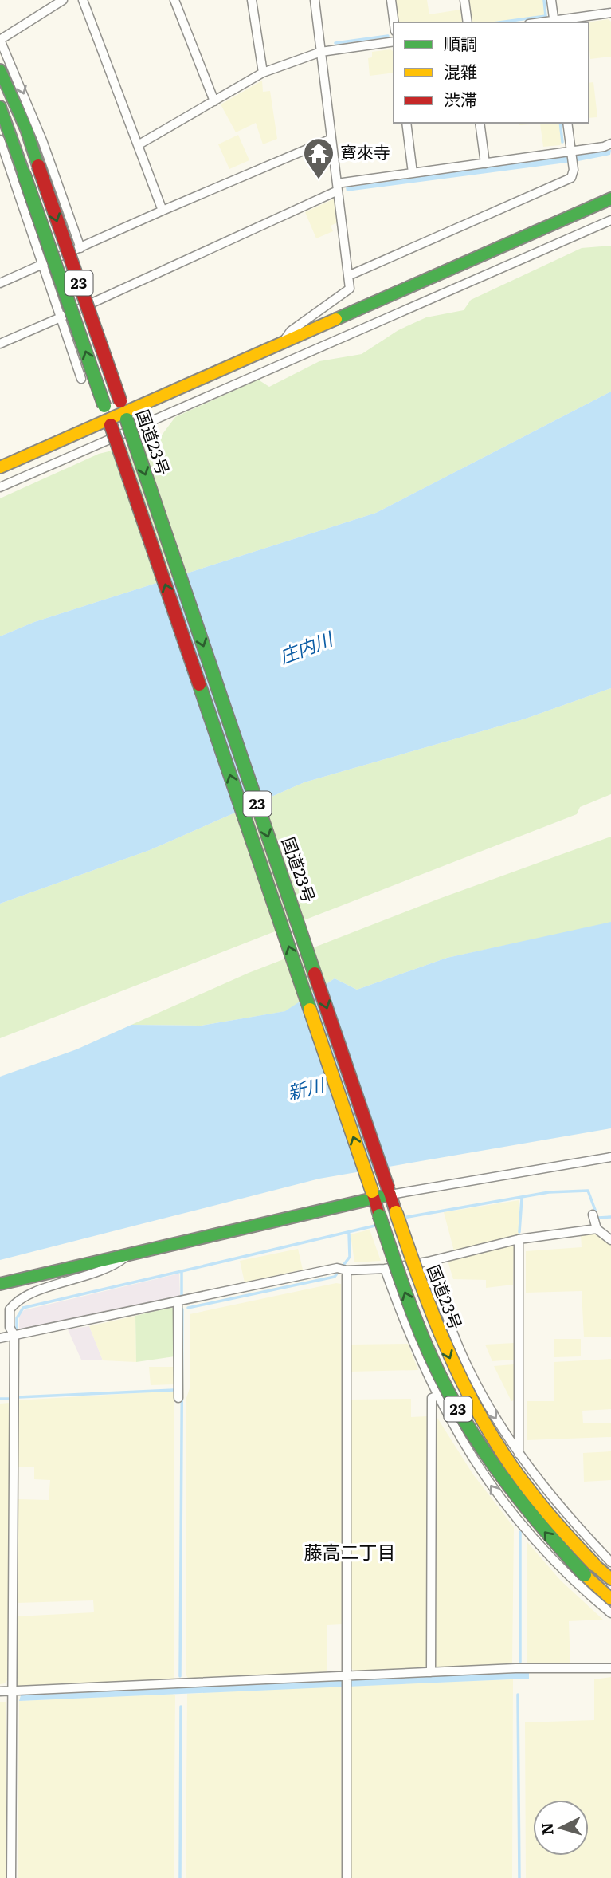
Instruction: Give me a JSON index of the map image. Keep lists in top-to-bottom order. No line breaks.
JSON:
{"streets":{"main road":["23","国道23号"]},"districts":["藤高二丁目"],"water":["庄内川","新川"],"places":{"temple":["寳來寺"]},"legend":["順調","混雑","渋滞"],"north":"left"}
